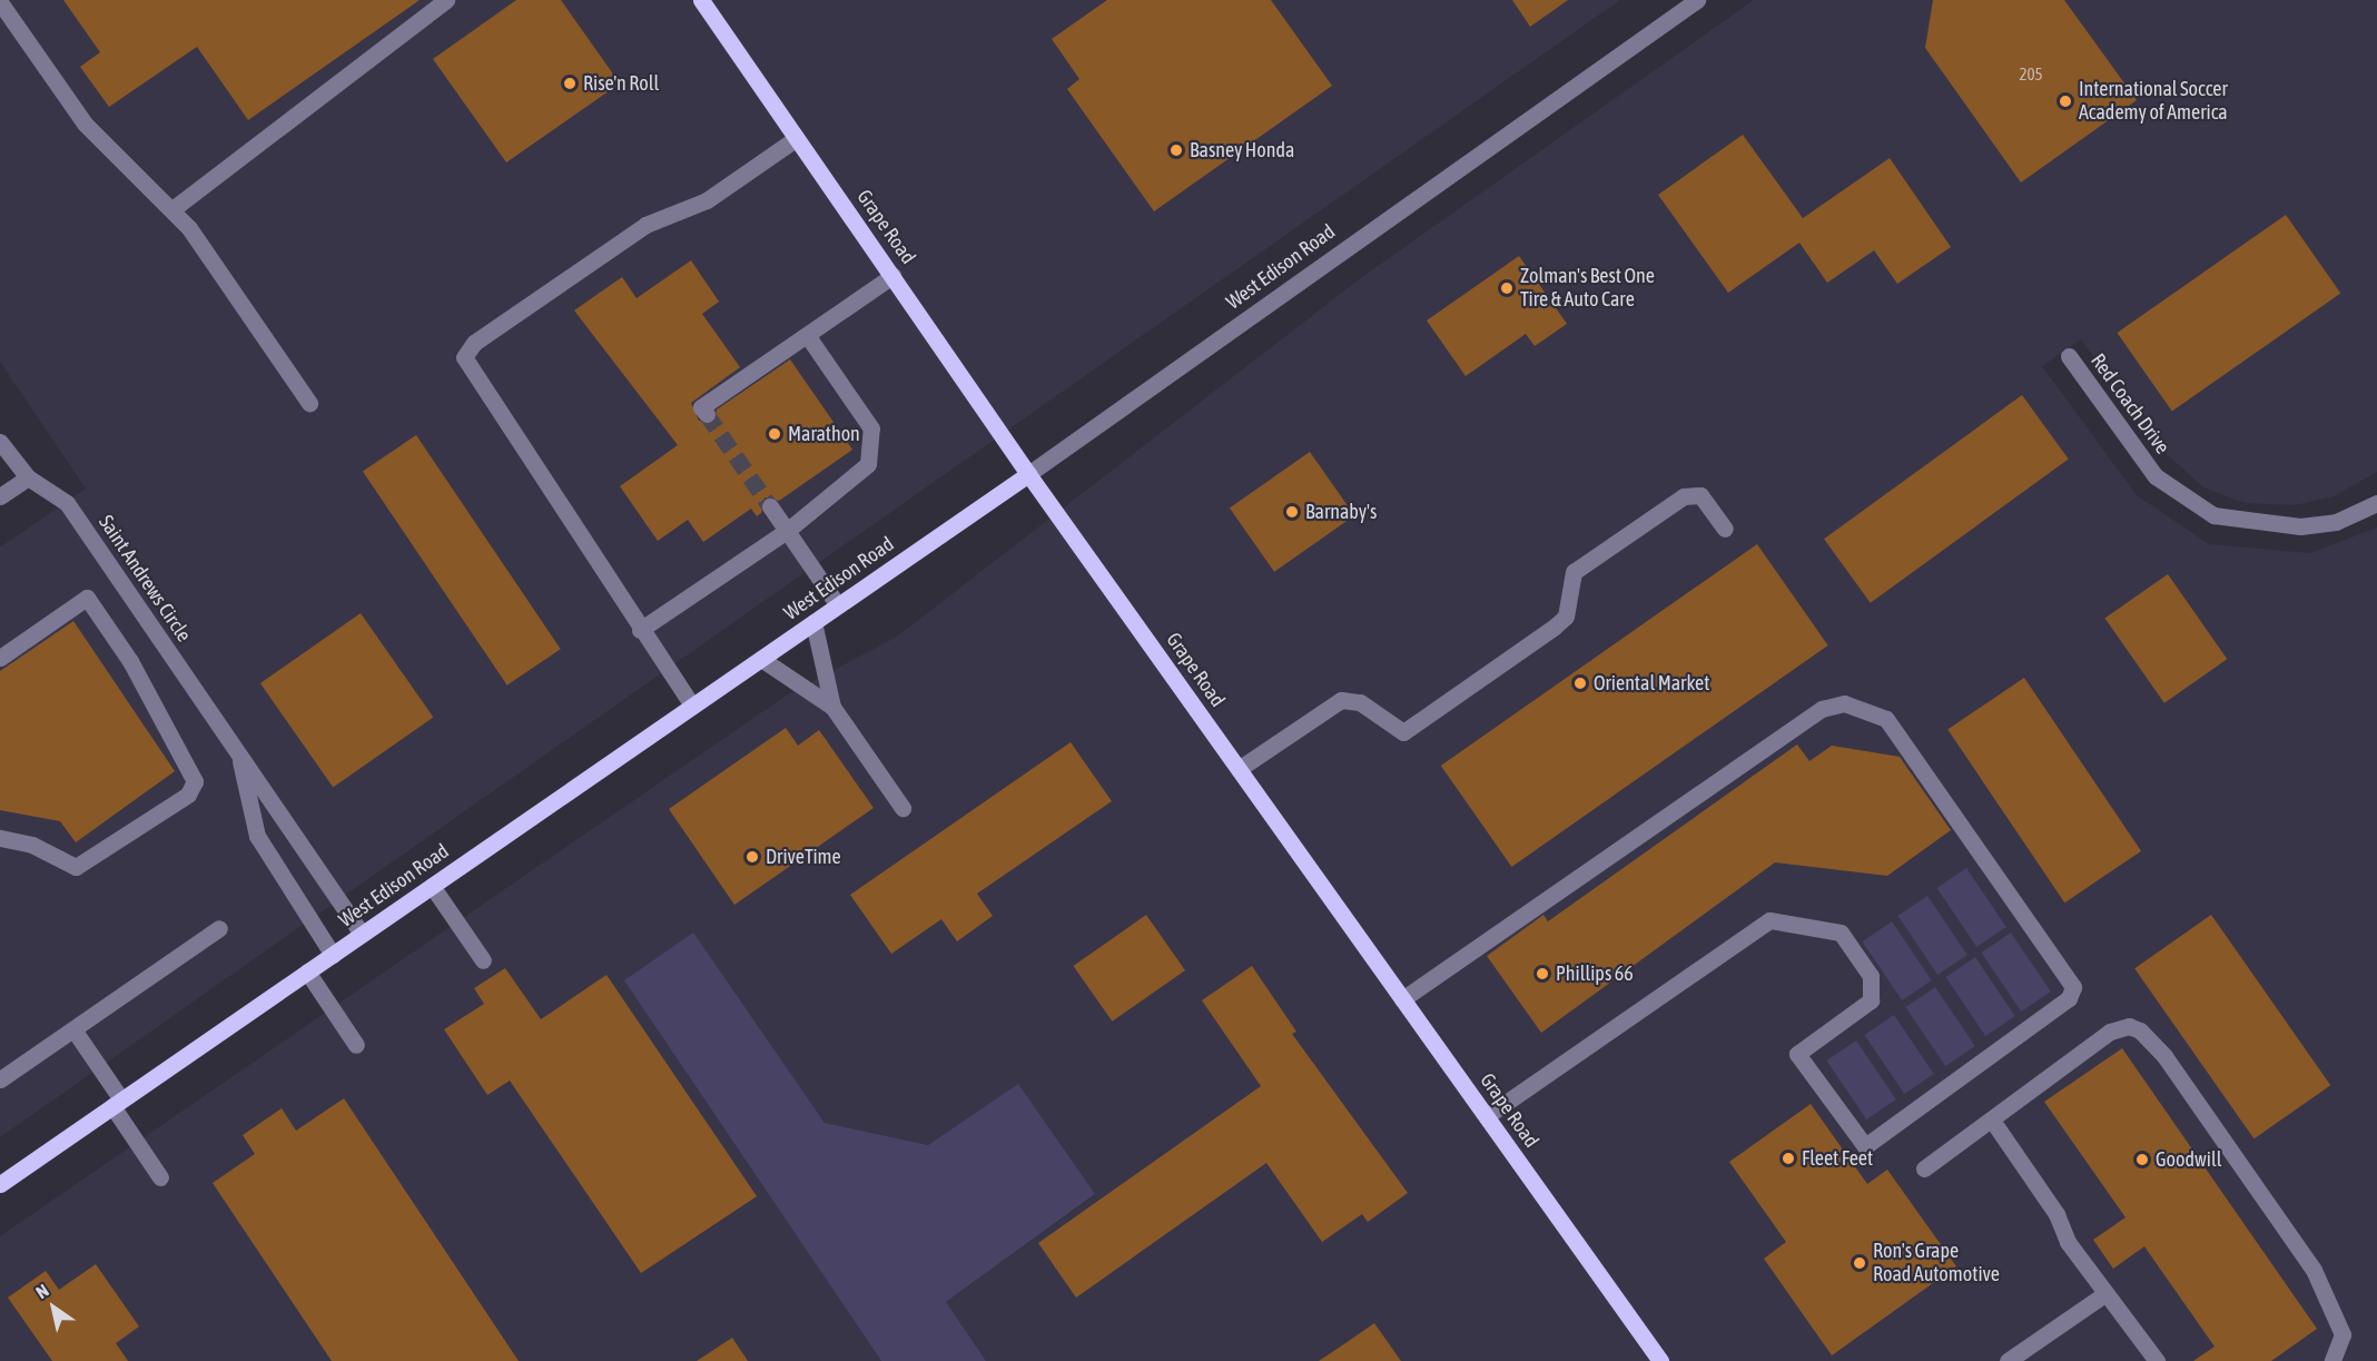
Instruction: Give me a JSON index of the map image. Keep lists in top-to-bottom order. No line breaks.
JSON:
{"streets":{"main road":["Grape Road","West Edison Road"],"street":["Red Coach Drive","Saint Andrews Circle"]},"crossings":[["Grape Road","West Edison Road"],["West Edison Road","Saint Andrews Circle"]],"places":["Rise'n Roll","International Soccer Academy of America","Basney Honda","Zolman's Best One Tire & Auto Care","Marathon","Barnaby's","Oriental Market","DriveTime","Phillips 66","Fleet Feet","Goodwill","Ron's Grape Road Automotive"],"house_numbers":["205"],"north":"top left"}
